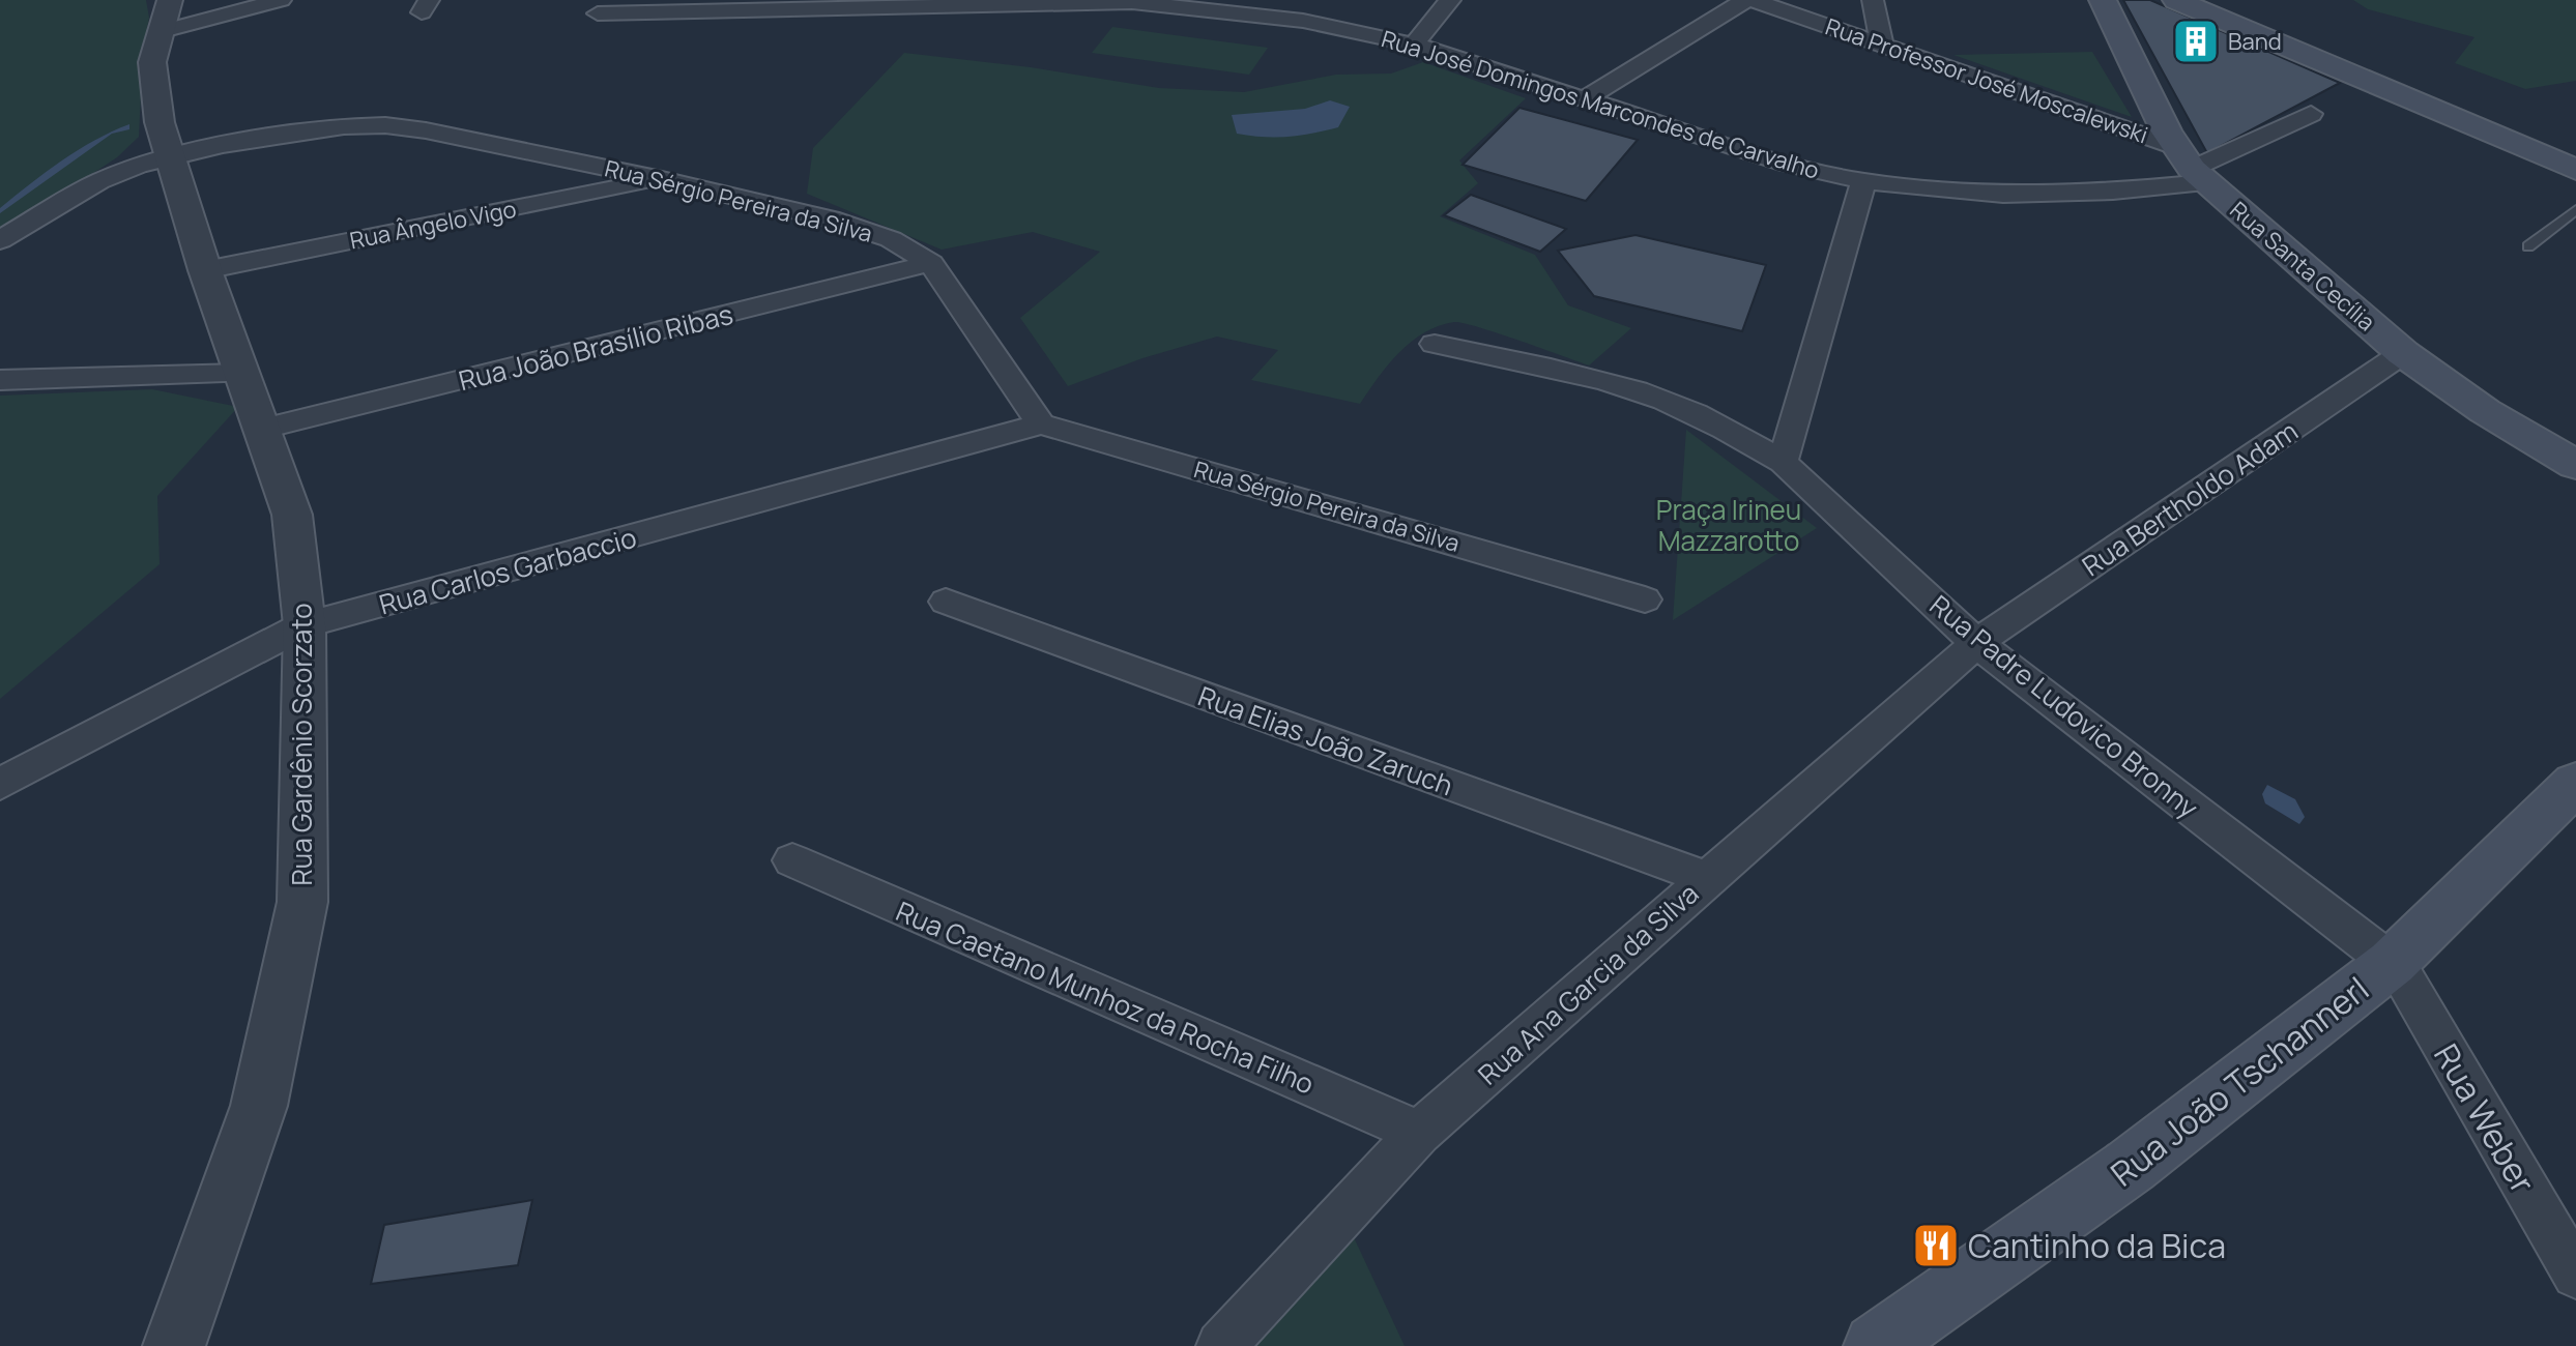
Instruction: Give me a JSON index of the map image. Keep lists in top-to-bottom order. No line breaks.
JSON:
{"streets":{"main road":["Rua Santa Cecília","Rua João Tschannerl"],"street":["Rua Professor José Moscalewski","Rua José Domingos Marcondes de Carvalho","Rua Sérgio Pereira da Silva","Rua Ângelo Vigo","Rua João Brasílio Ribas","Rua Bertholdo Adam","Rua Carlos Garbaccio","Rua Padre Ludovico Bronny","Rua Elias João Zaruch","Rua Gardênio Scorzato","Rua Ana Garcia da Silva","Rua Caetano Munhoz da Rocha Filho","Rua Weber"]},"crossings":[["Rua Professor José Moscalewski","Rua José Domingos Marcondes de Carvalho"],["Rua Professor José Moscalewski","Rua Santa Cecília"],["Rua José Domingos Marcondes de Carvalho","Rua Santa Cecília"],["Rua Sérgio Pereira da Silva","Rua Ângelo Vigo"],["Rua Sérgio Pereira da Silva","Rua João Brasílio Ribas"],["Rua Sérgio Pereira da Silva","Rua Carlos Garbaccio"],["Rua Sérgio Pereira da Silva","Rua Gardênio Scorzato"],["Rua Ângelo Vigo","Rua Gardênio Scorzato"],["Rua Santa Cecília","Rua Bertholdo Adam"],["Rua João Brasílio Ribas","Rua Gardênio Scorzato"],["Rua Bertholdo Adam","Rua Padre Ludovico Bronny"],["Rua Bertholdo Adam","Rua Ana Garcia da Silva"],["Rua Carlos Garbaccio","Rua Gardênio Scorzato"],["Rua Padre Ludovico Bronny","Rua Ana Garcia da Silva"],["Rua Padre Ludovico Bronny","Rua João Tschannerl"],["Rua Padre Ludovico Bronny","Rua Weber"],["Rua Elias João Zaruch","Rua Ana Garcia da Silva"],["Rua Ana Garcia da Silva","Rua Caetano Munhoz da Rocha Filho"],["Rua João Tschannerl","Rua Weber"]],"parks":["Praça Irineu Mazzarotto"],"places":{"building":["Band"],"restaurant":["Cantinho da Bica"]}}
